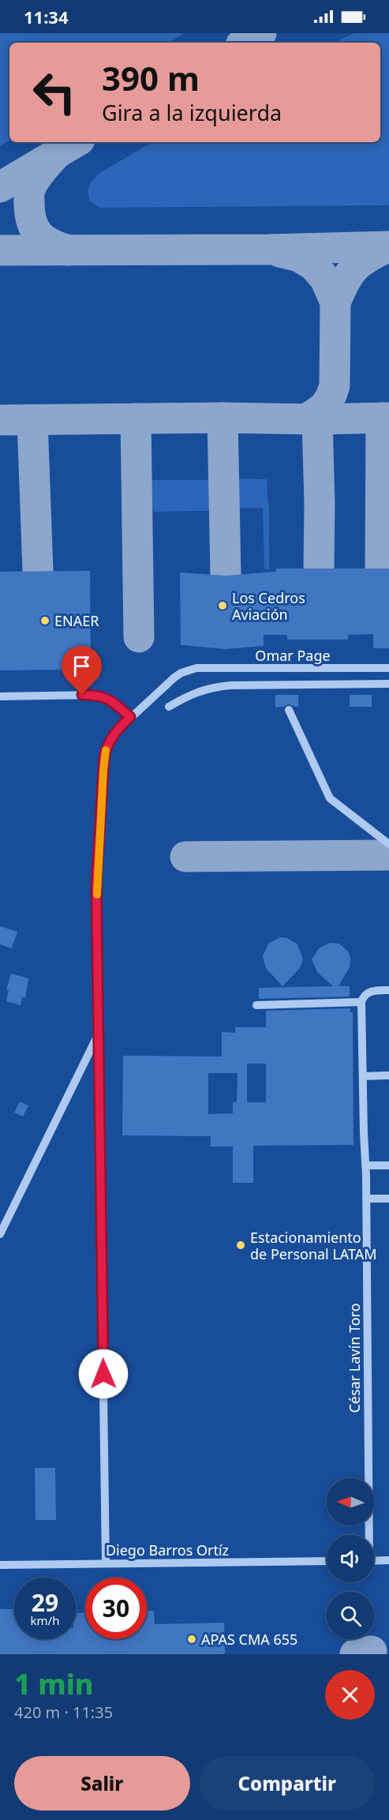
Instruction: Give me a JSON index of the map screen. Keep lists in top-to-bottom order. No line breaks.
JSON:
{"streets":{"street":["Omar Page","César Lavín Toro","Diego Barros Ortíz"]},"places":["Los Cedros Aviación","ENAER","Estacionamiento de Personal LATAM","APAS CMA 655"],"north":"left","page":{"status":"11:34","turn":["390 m","Gira a la izquierda"],"speed":"29 km/h","limit":"30","heading":["1 min","420 m · 11:35"],"buttons":["Salir","Compartir"]}}
